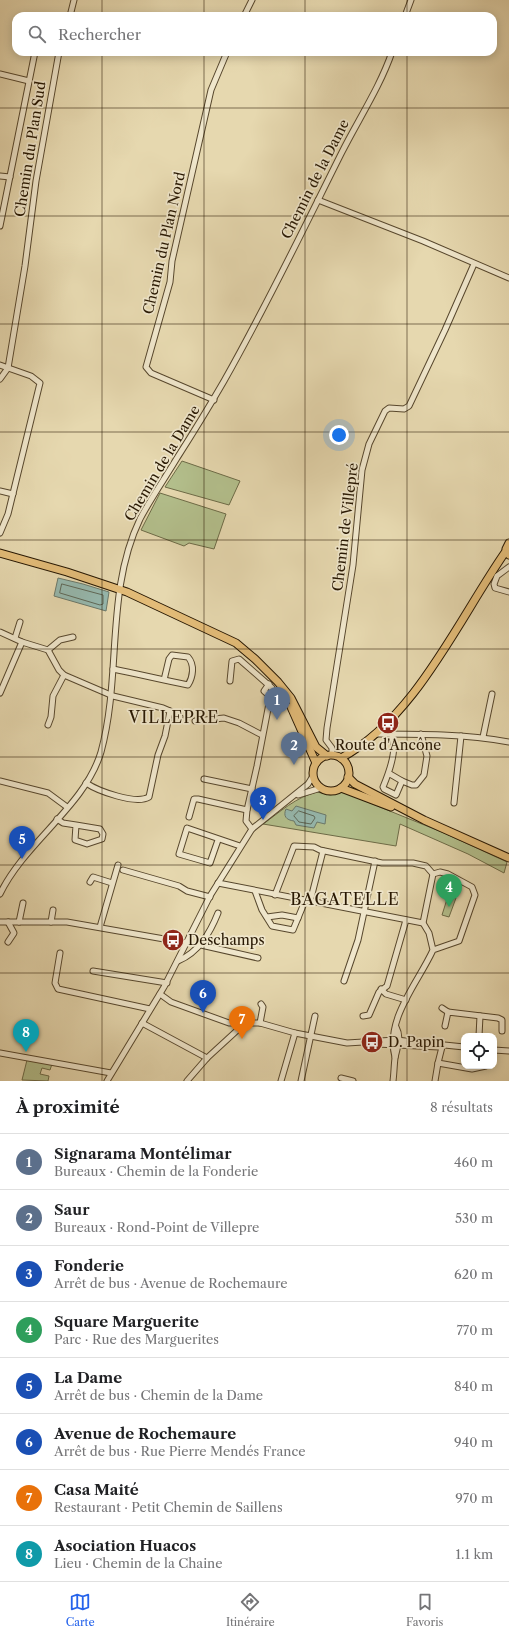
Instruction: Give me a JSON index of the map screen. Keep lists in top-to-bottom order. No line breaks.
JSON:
{"streets":{"street":["Chemin du Plan Sud","Chemin de la Dame","Chemin du Plan Nord","Chemin de Villepré"]},"crossings":[["Chemin de la Dame","Chemin du Plan Nord"]],"districts":["VILLEPRE","BAGATELLE"],"places":{"bus stop":["Route d'Ancône","Deschamps","D. Papin"]},"page":{"search":"Rechercher","pins":["1","2","3","5","4","6","7","8"],"heading":["À proximité","8 résultats"],"list":[{"mark":"1","name":"Signarama Montélimar","note":"Bureaux · Chemin de la Fonderie","value":"460 m"},{"mark":"2","name":"Saur","note":"Bureaux · Rond-Point de Villepre","value":"530 m"},{"mark":"3","name":"Fonderie","note":"Arrêt de bus · Avenue de Rochemaure","value":"620 m"},{"mark":"4","name":"Square Marguerite","note":"Parc · Rue des Marguerites","value":"770 m"},{"mark":"5","name":"La Dame","note":"Arrêt de bus · Chemin de la Dame","value":"840 m"},{"mark":"6","name":"Avenue de Rochemaure","note":"Arrêt de bus · Rue Pierre Mendés France","value":"940 m"},{"mark":"7","name":"Casa Maité","note":"Restaurant · Petit Chemin de Saillens","value":"970 m"},{"mark":"8","name":"Asociation Huacos","note":"Lieu · Chemin de la Chaine","value":"1.1 km"}],"nav":["Carte","Itinéraire","Favoris"]}}
